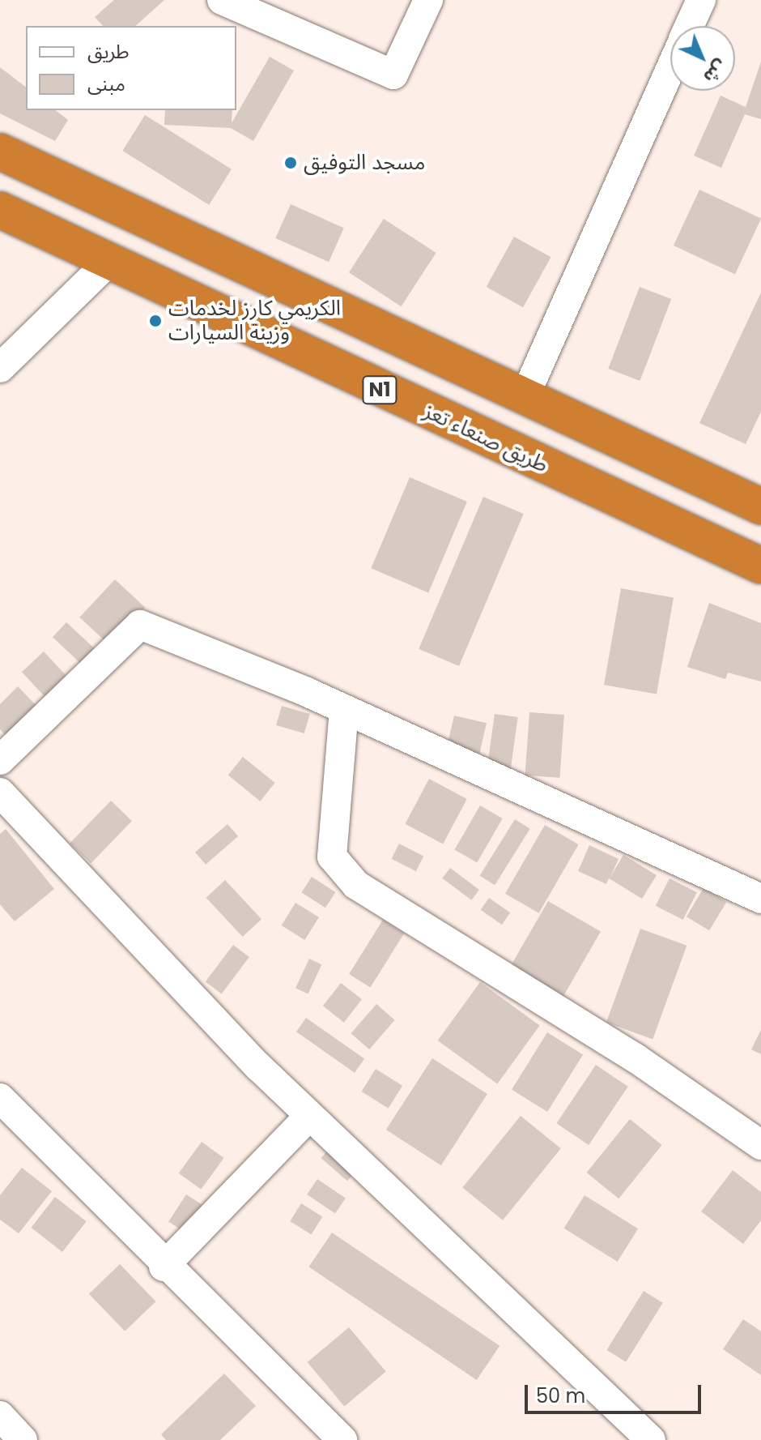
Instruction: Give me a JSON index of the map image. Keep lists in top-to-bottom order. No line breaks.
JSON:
{"streets":{"highway":["N1","طريق صنعاء تعز"]},"places":["مسجد التوفيق","الكريمي كارز لخدمات وزينة السيارات"],"legend":["طريق","مبنى"],"scale_bar":"50 m","north":"bottom right"}
